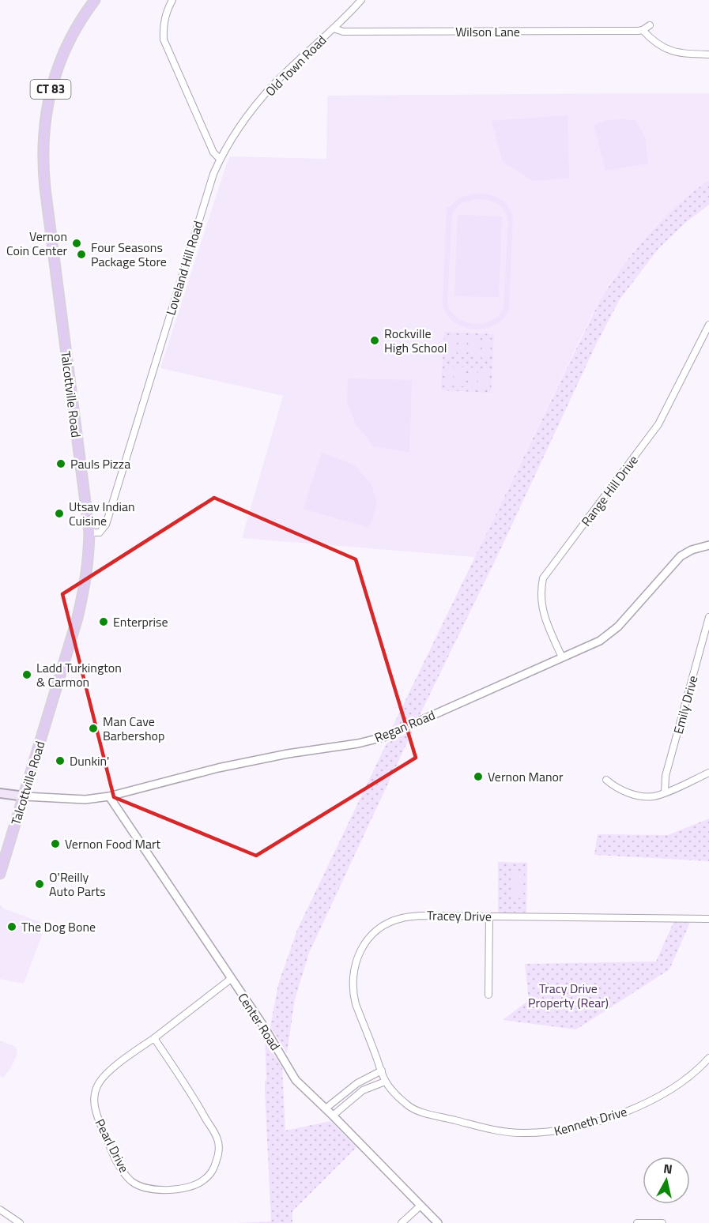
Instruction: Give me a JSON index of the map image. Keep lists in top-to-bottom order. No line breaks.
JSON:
{"streets":{"main road":["CT 83","Talcottville Road"],"street":["Wilson Lane","Old Town Road","Loveland Hill Road","Range Hill Drive","Emily Drive","Regan Road","Tracey Drive","Center Road","Kenneth Drive","Pearl Drive"]},"crossings":[["Wilson Lane","Old Town Road"],["Old Town Road","Loveland Hill Road"],["Loveland Hill Road","Talcottville Road"],["Talcottville Road","Regan Road"],["Range Hill Drive","Regan Road"],["Regan Road","Center Road"],["Tracey Drive","Kenneth Drive"],["Center Road","Pearl Drive"]],"parks":["Tracy Drive Property (Rear)"],"places":["Vernon Coin Center","Four Seasons Package Store","Rockville High School","Pauls Pizza","Utsav Indian Cuisine","Enterprise","Ladd Turkington & Carmon","Man Cave Barbershop","Dunkin'","Vernon Manor","Vernon Food Mart","O'Reilly Auto Parts","The Dog Bone"],"north":"top"}
